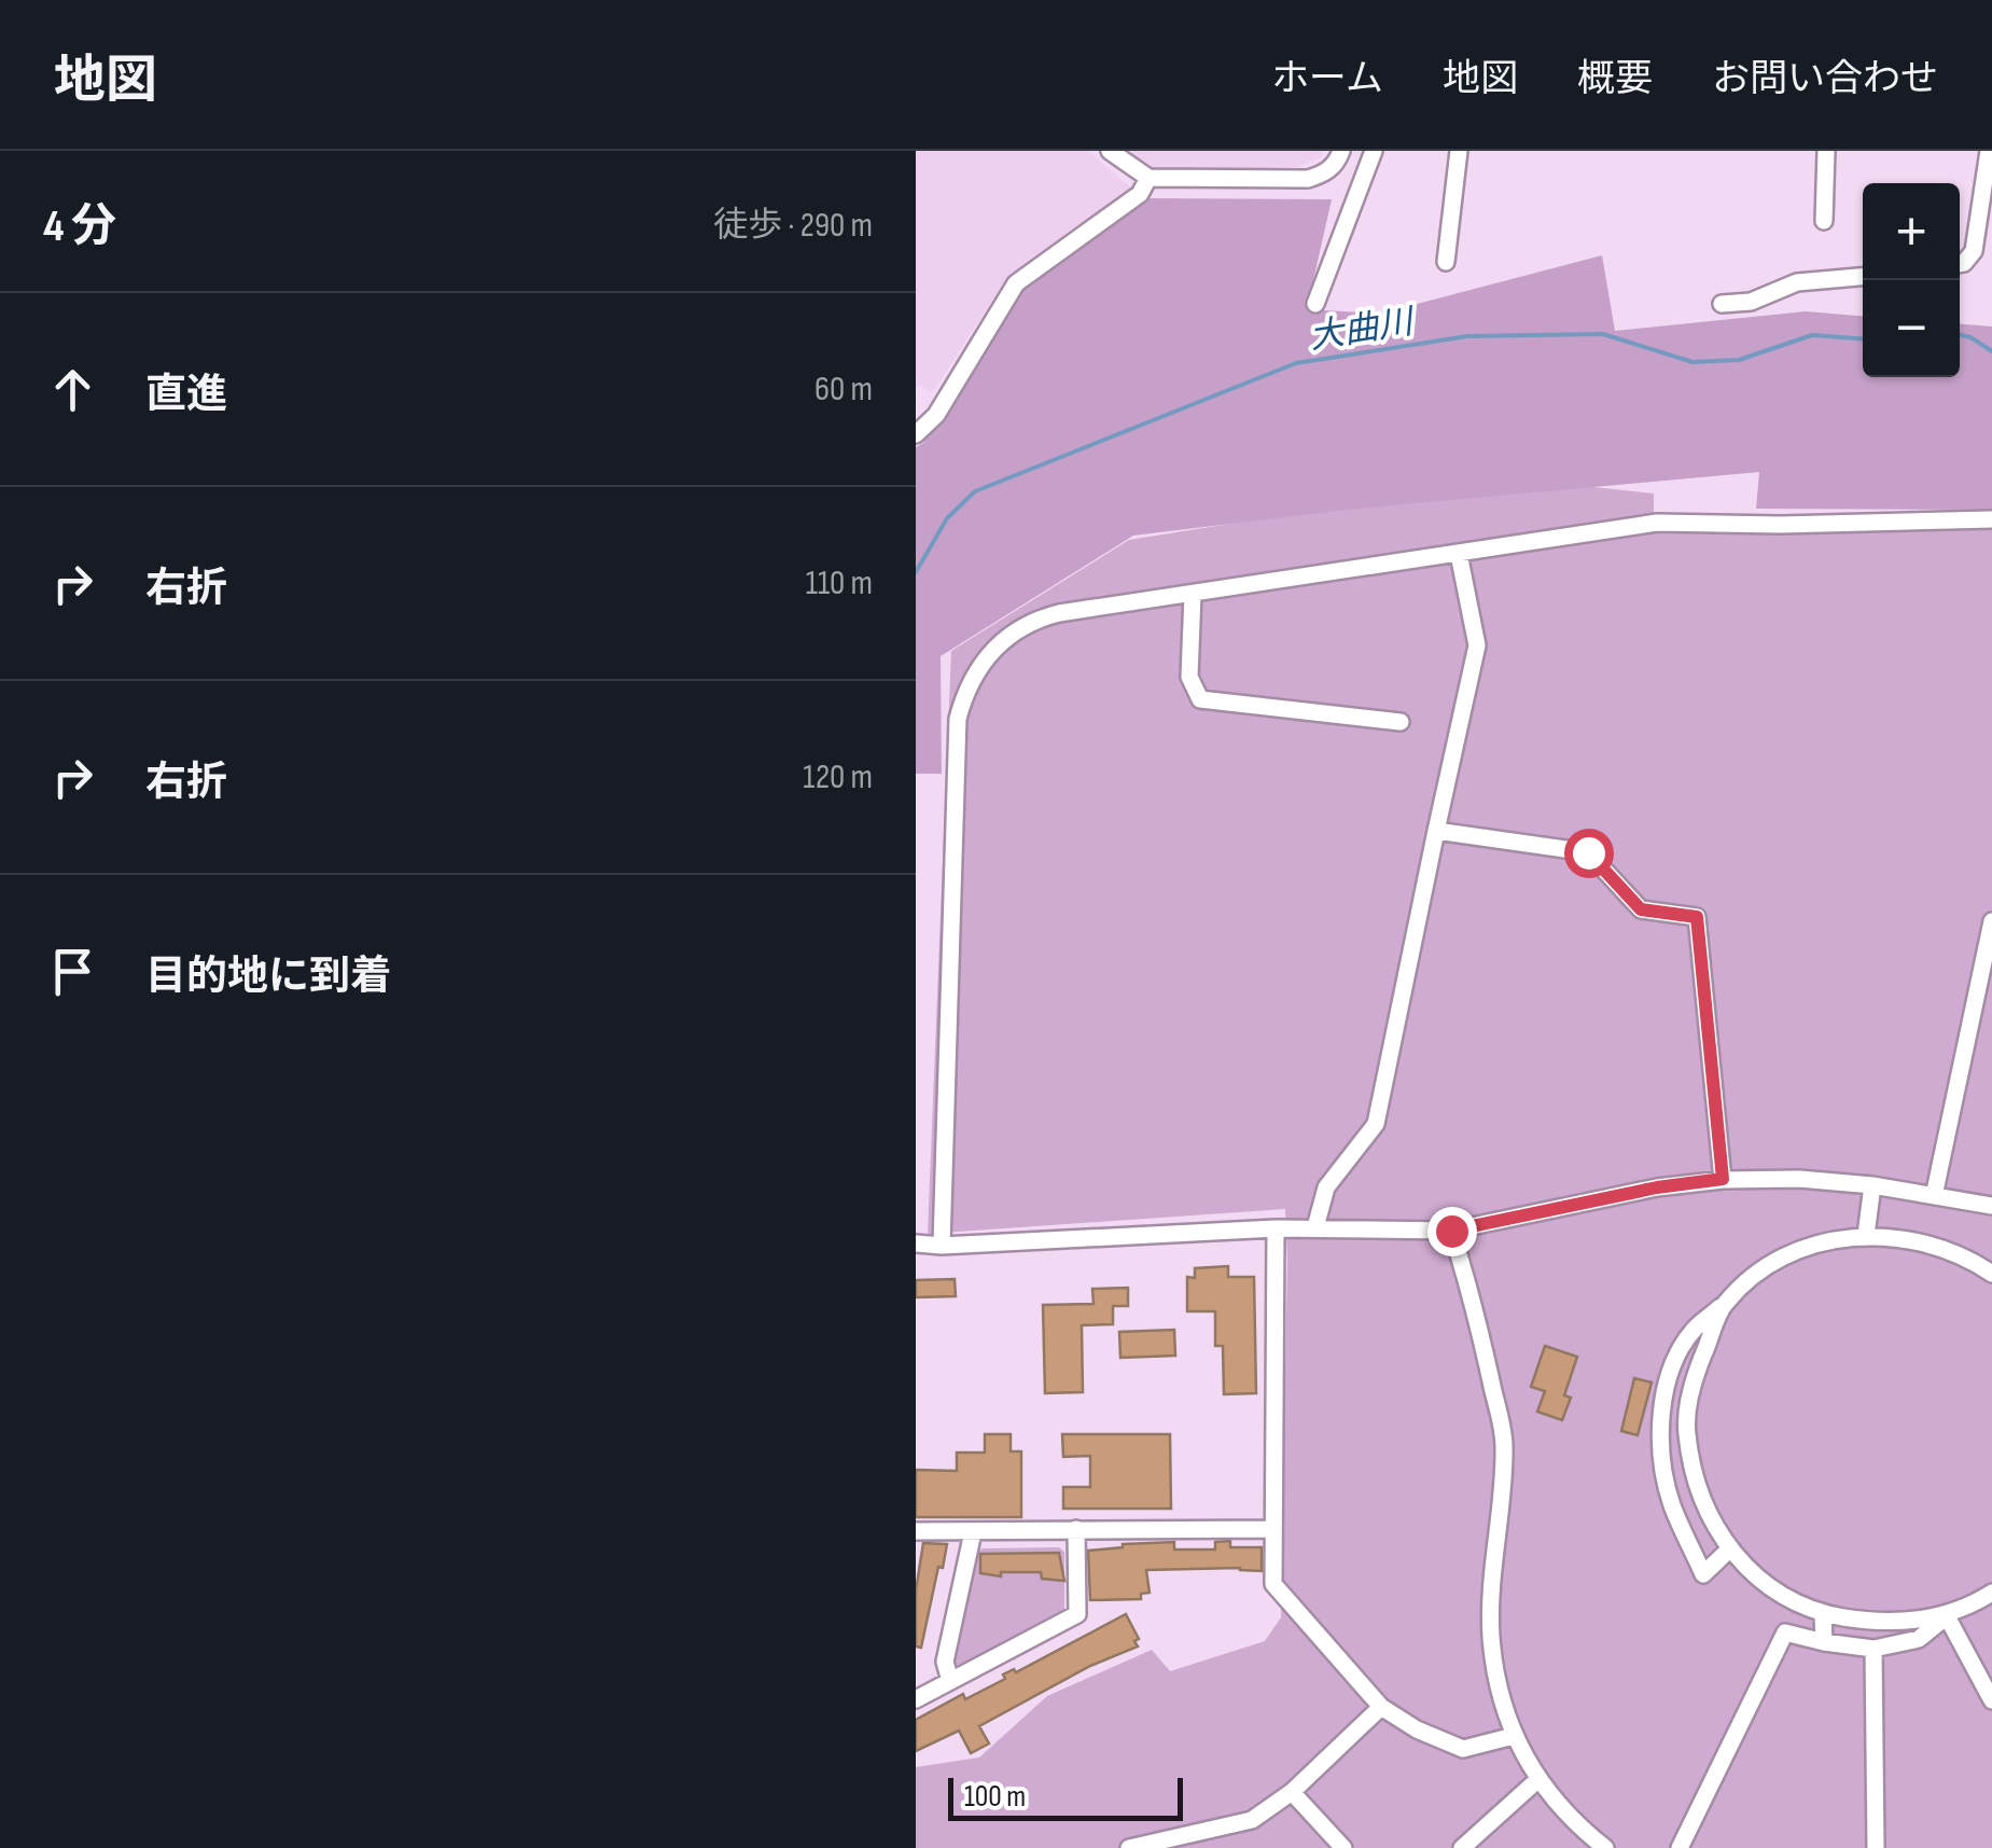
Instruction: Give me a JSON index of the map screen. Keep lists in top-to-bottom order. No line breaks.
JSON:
{"water":["大曲川"],"scale_bar":"100 m","page":{"header":"地図","nav":["ホーム","地図","概要","お問い合わせ"],"heading":["4 分","徒歩 · 290 m"],"map_buttons":["+","−"],"list":[["直進","60 m"],["右折","110 m"],["右折","120 m"],"目的地に到着"],"scale":"100 m"}}
